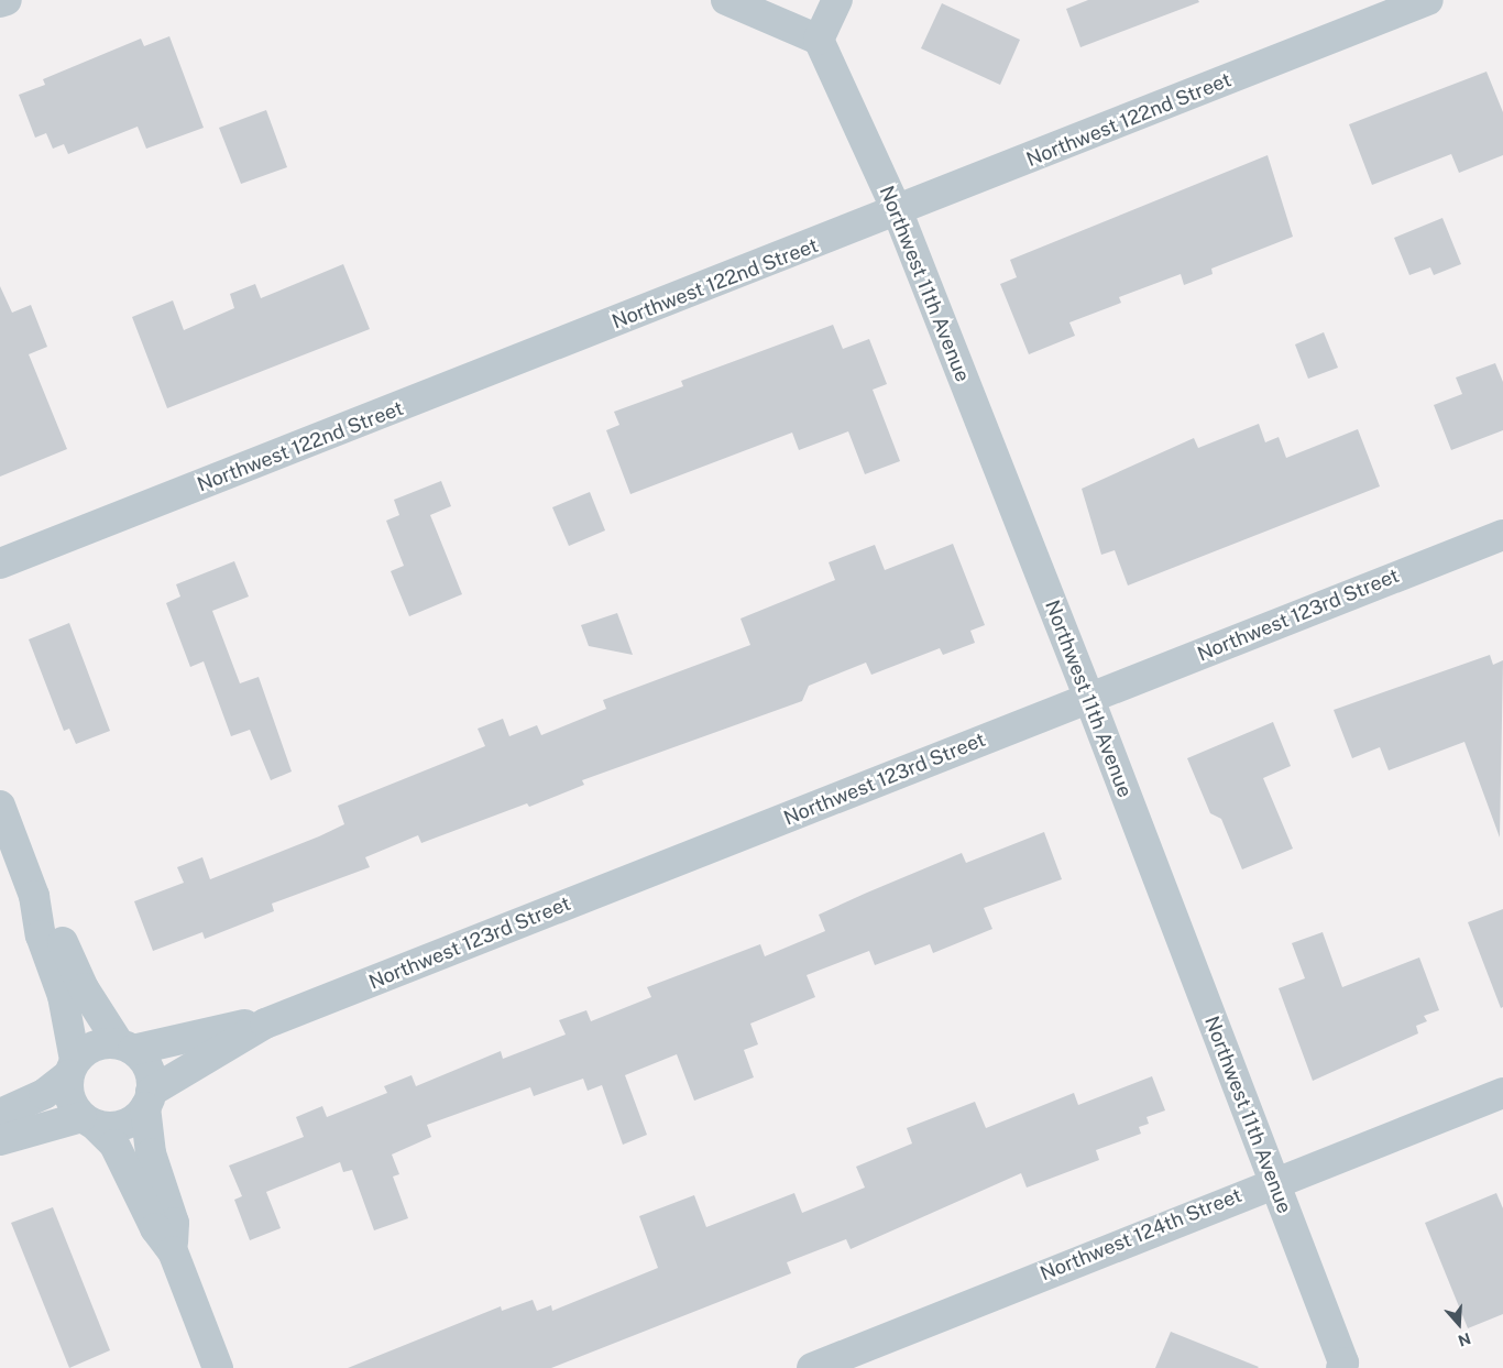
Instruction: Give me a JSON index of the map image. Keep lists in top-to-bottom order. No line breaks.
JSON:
{"streets":{"street":["Northwest 122nd Street","Northwest 11th Avenue","Northwest 123rd Street","Northwest 124th Street"]},"crossings":[["Northwest 122nd Street","Northwest 11th Avenue"],["Northwest 11th Avenue","Northwest 123rd Street"],["Northwest 11th Avenue","Northwest 124th Street"]],"north":"bottom"}
